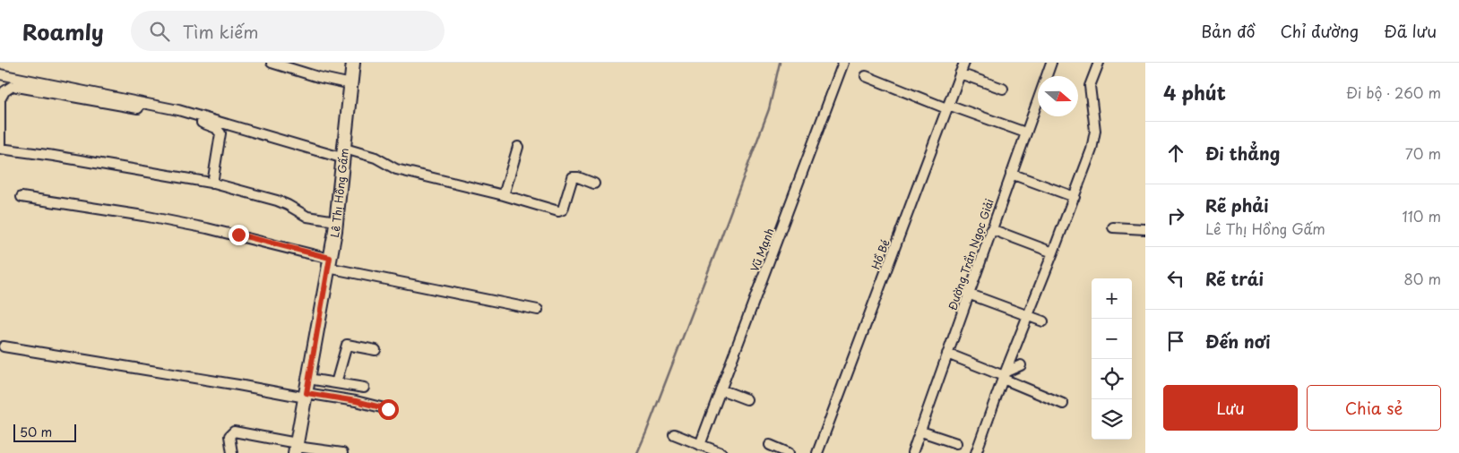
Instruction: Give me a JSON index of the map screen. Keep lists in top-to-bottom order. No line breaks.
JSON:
{"streets":{"main road":["Lê Thị Hồng Gấm"],"street":["Vũ Mạnh","Hồ Bé","Đường Trần Ngọc Giải"]},"scale_bar":"50 m","north":"right","page":{"header":"Roamly","search":"Tìm kiếm","nav":["Bản đồ","Chỉ đường","Đã lưu"],"heading":["4 phút","Đi bộ · 260 m"],"list":[["Đi thẳng","70 m"],["Rẽ phải","Lê Thị Hồng Gấm","110 m"],["Rẽ trái","80 m"],"Đến nơi"],"map_buttons":["+","−"],"buttons":["Lưu","Chia sẻ"],"scale":"50 m"}}
